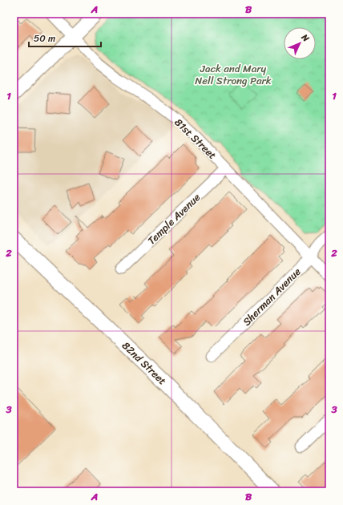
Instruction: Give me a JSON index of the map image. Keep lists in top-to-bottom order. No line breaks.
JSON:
{"streets":{"main road":["82nd Street"],"street":["81st Street","Temple Avenue","Sherman Avenue"]},"crossings":[["81st Street","Temple Avenue"],["81st Street","Sherman Avenue"]],"parks":["Jack and Mary Nell Strong Park"],"scale_bar":"50 m","north":"top right","grid":{"columns":["A","B"],"rows":["1","2","3"]}}
